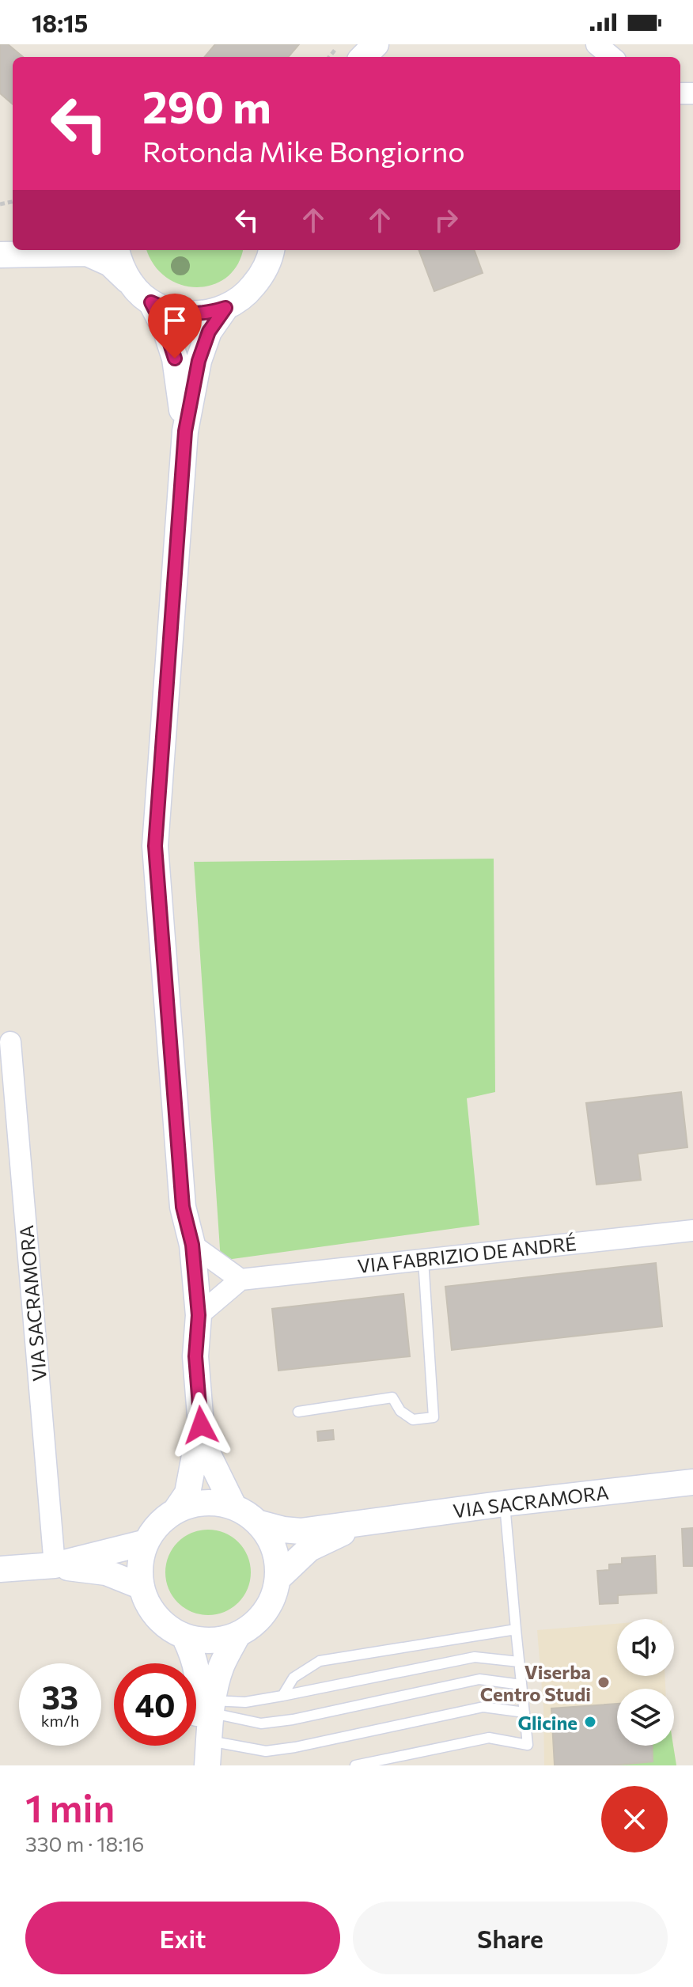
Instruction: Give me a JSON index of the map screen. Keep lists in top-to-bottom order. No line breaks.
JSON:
{"streets":{"street":["VIA FABRIZIO DE ANDRÉ","VIA SACRAMORA"]},"places":["Viserba Centro Studi","Glicine"],"page":{"status":"18:15","turn":["290 m","Rotonda Mike Bongiorno"],"speed":"33 km/h","limit":"40","heading":["1 min","330 m · 18:16"],"buttons":["Exit","Share"]}}
